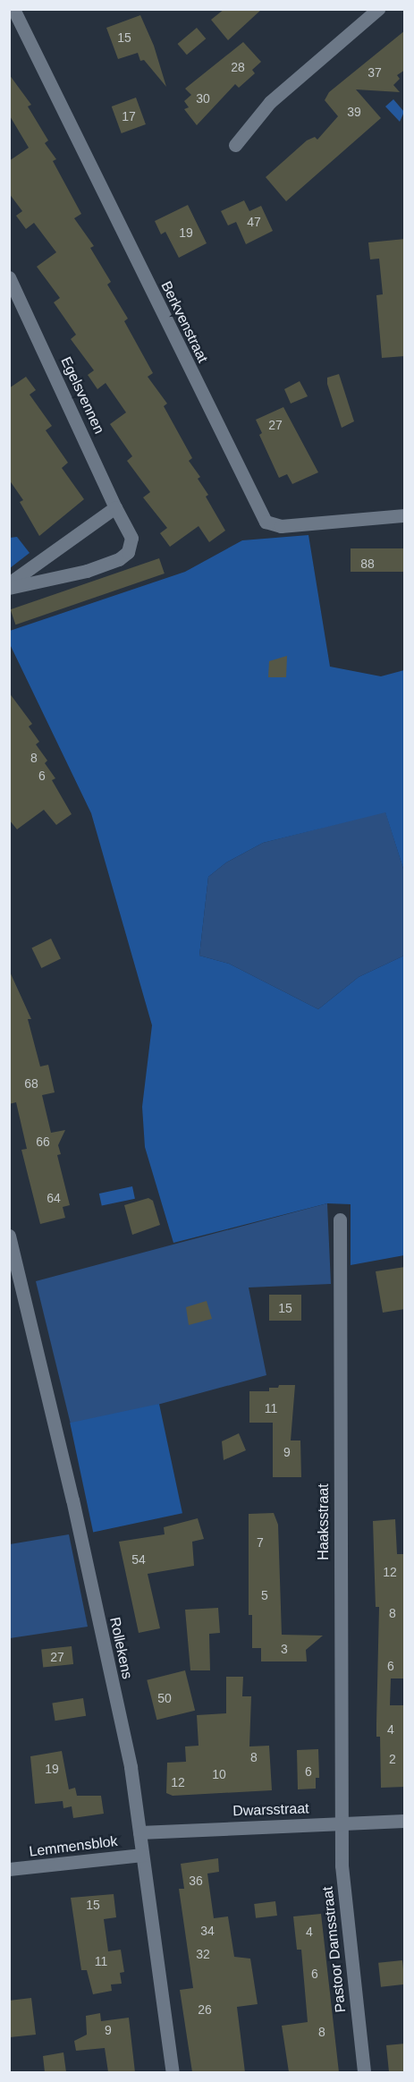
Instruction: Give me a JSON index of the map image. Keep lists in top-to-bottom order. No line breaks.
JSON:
{"streets":{"street":["Berkvenstraat","Egelsvennen","Haaksstraat","Rollekens","Dwarsstraat","Lemmensblok","Pastoor Damsstraat"]},"crossings":[["Haaksstraat","Dwarsstraat"],["Haaksstraat","Pastoor Damsstraat"],["Rollekens","Dwarsstraat"],["Rollekens","Lemmensblok"],["Dwarsstraat","Pastoor Damsstraat"]],"house_numbers":["15","28","37","30","39","17","47","19","27","88","8","6","68","66","64","15","11","9","7","54","12","5","8","3","27","6","50","4","8","2","19","6","10","12","36","15","34","4","32","11","6","26","9","8"]}
